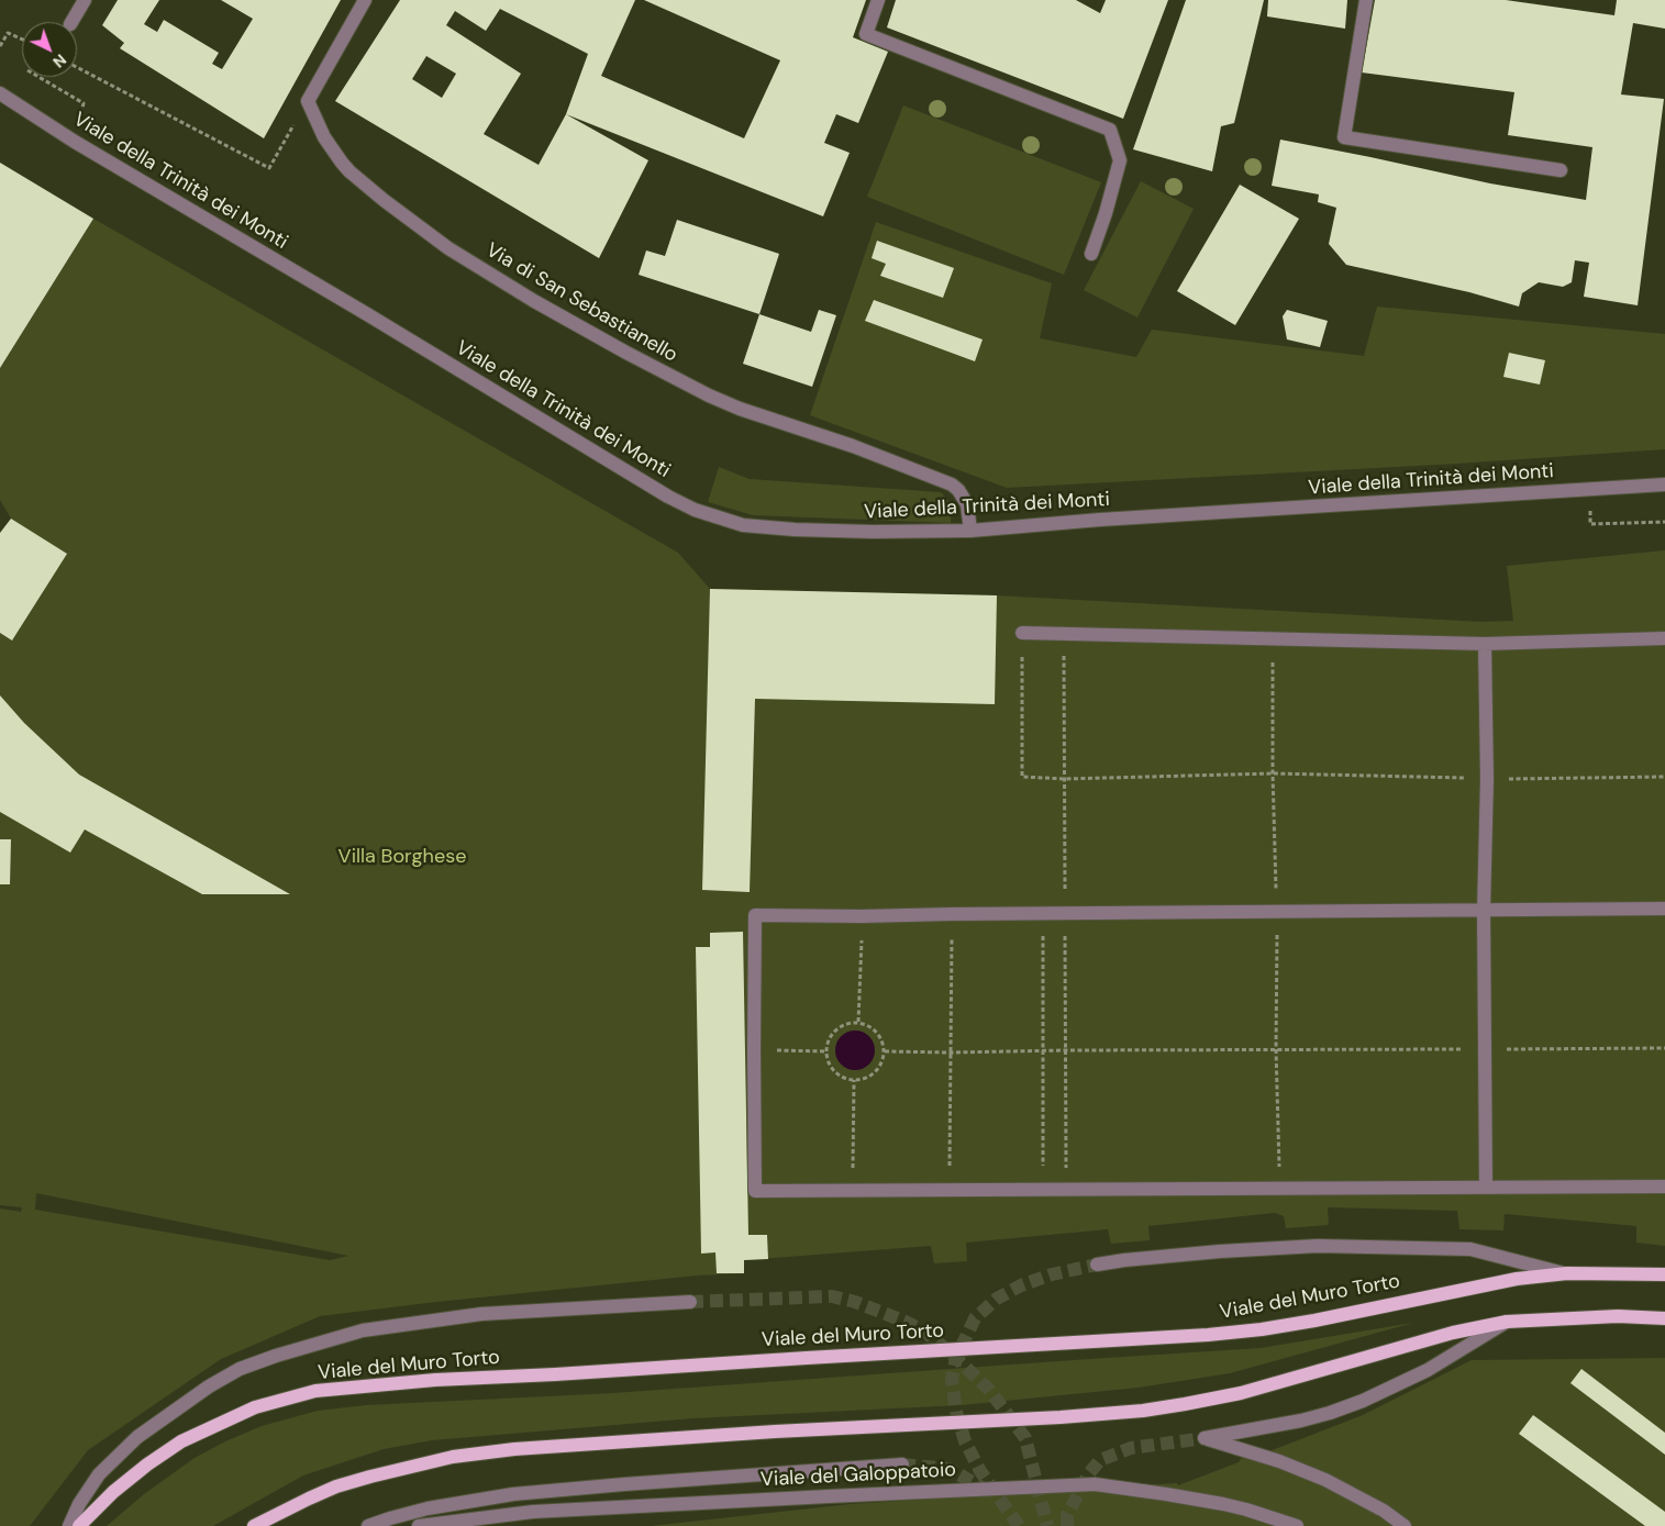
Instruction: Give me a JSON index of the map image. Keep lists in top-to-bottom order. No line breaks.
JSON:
{"streets":{"main road":["Viale del Muro Torto"],"street":["Viale della Trinità dei Monti","Via di San Sebastianello","Viale del Galoppatoio"]},"crossings":[["Viale della Trinità dei Monti","Via di San Sebastianello"]],"parks":["Villa Borghese"],"north":"bottom right"}
